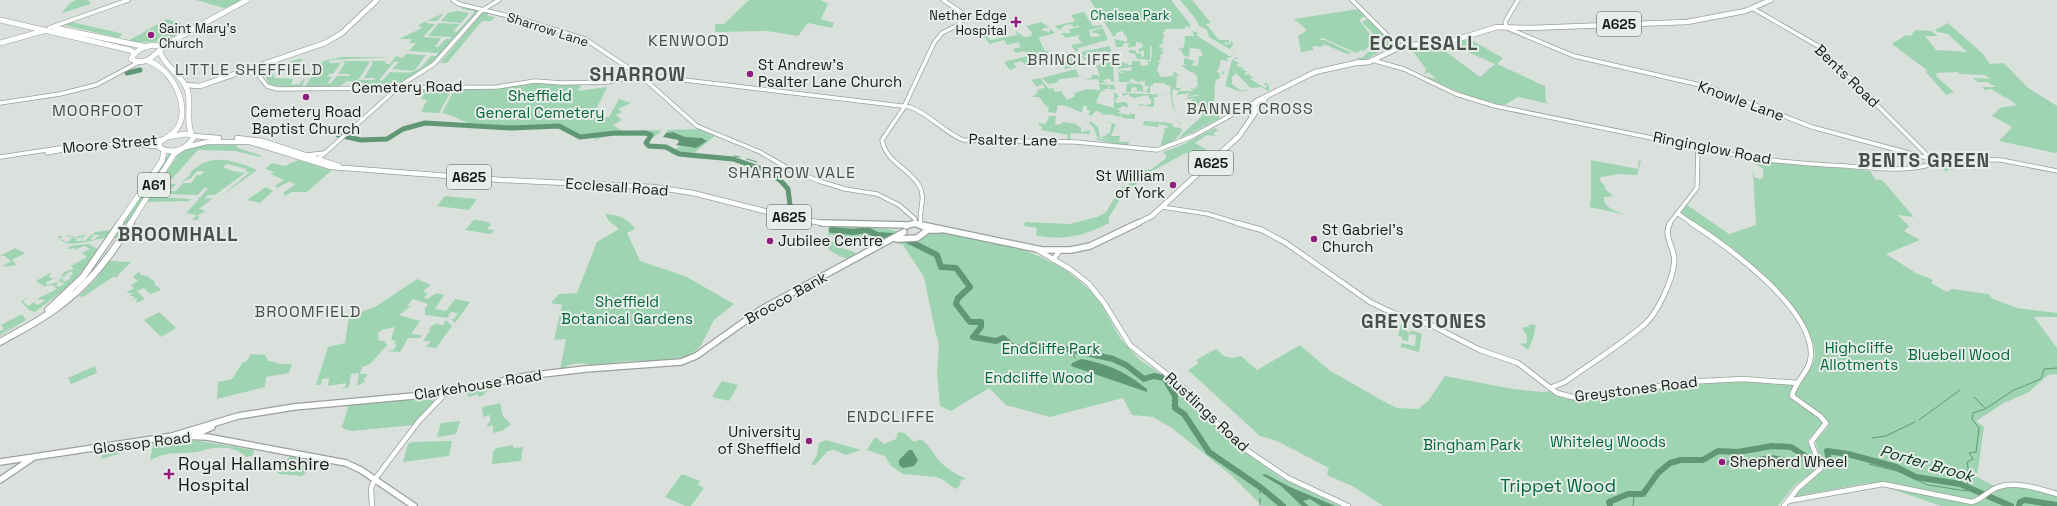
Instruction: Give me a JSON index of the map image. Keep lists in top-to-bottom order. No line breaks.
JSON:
{"streets":{"highway":["Moore Street","A61"],"main road":["A625","Ecclesall Road","Brocco Bank","Clarkehouse Road","Glossop Road"],"street":["Sharrow Lane","Bents Road","Cemetery Road","Knowle Lane","Psalter Lane","Ringinglow Road","Greystones Road","Rustlings Road"]},"crossings":[["A625","Bents Road"],["A625","Knowle Lane"],["A625","Ringinglow Road"],["A625","Ecclesall Road"],["A625","Brocco Bank"],["A625","Greystones Road"],["A625","Rustlings Road"],["Sharrow Lane","Cemetery Road"],["Sharrow Lane","Psalter Lane"],["Bents Road","Knowle Lane"],["Bents Road","Ringinglow Road"],["Knowle Lane","Ringinglow Road"],["Moore Street","A61"],["Moore Street","Ecclesall Road"],["Ecclesall Road","Brocco Bank"],["Brocco Bank","Clarkehouse Road"],["Clarkehouse Road","Glossop Road"]],"districts":["KENWOOD","ECCLESALL","BRINCLIFFE","LITTLE SHEFFIELD","SHARROW","BANNER CROSS","MOORFOOT","BENTS GREEN","SHARROW VALE","BROOMHALL","BROOMFIELD","GREYSTONES","ENDCLIFFE"],"water":["Porter Brook"],"parks":["Chelsea Park","Sheffield General Cemetery","Sheffield Botanical Gardens","Highcliffe Allotments","Endcliffe Park","Bluebell Wood","Endcliffe Wood","Whiteley Woods","Bingham Park","Trippet Wood"],"places":{"health":["Nether Edge Hospital","Royal Hallamshire Hospital"],"other":["Saint Mary's Church","St Andrew's Psalter Lane Church","Cemetery Road Baptist Church","St William of York","St Gabriel's Church","Jubilee Centre","University of Sheffield","Shepherd Wheel"]}}
